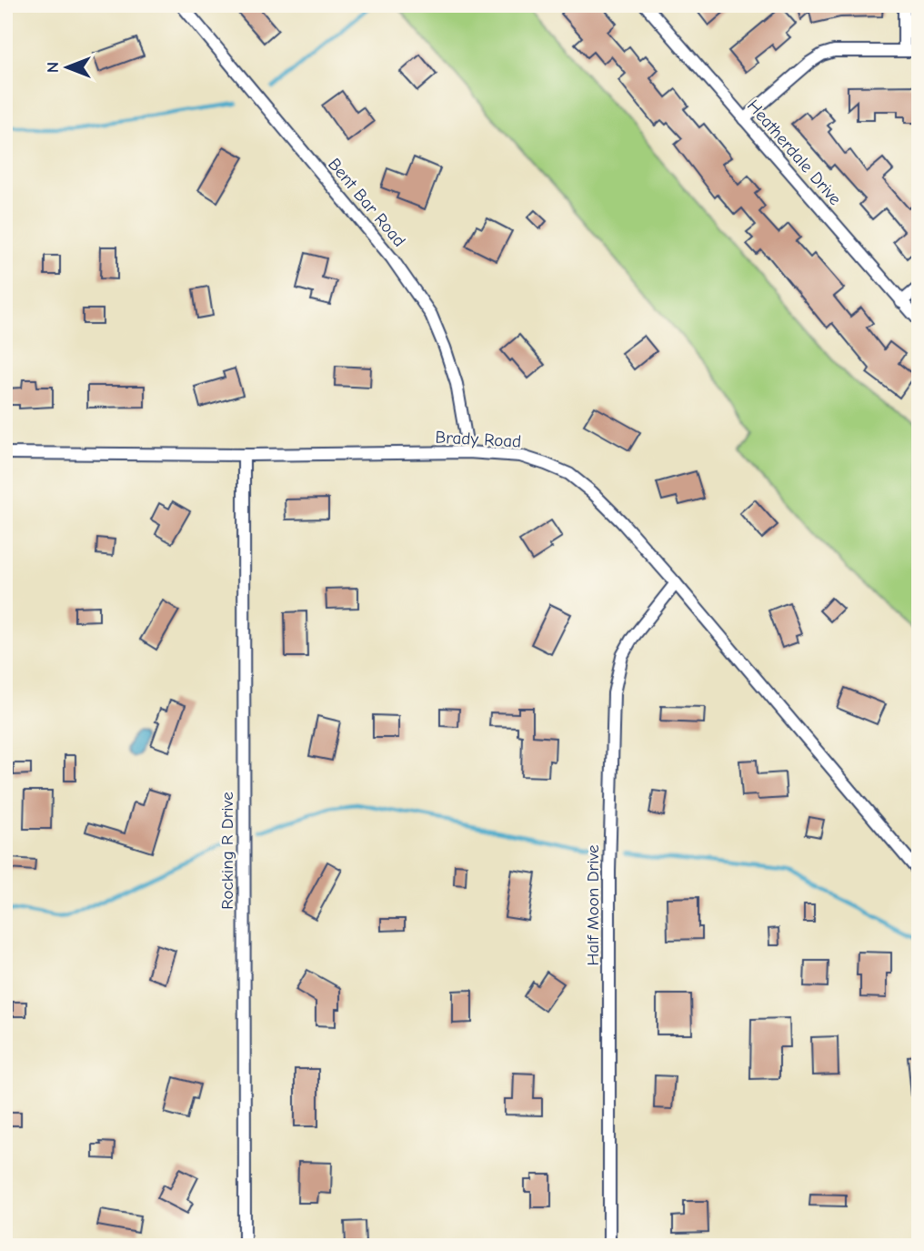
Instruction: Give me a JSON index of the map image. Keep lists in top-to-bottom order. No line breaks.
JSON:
{"streets":{"street":["Heatherdale Drive","Bent Bar Road","Brady Road","Rocking R Drive","Half Moon Drive"]},"crossings":[["Bent Bar Road","Brady Road"],["Brady Road","Rocking R Drive"],["Brady Road","Half Moon Drive"]],"north":"left"}
